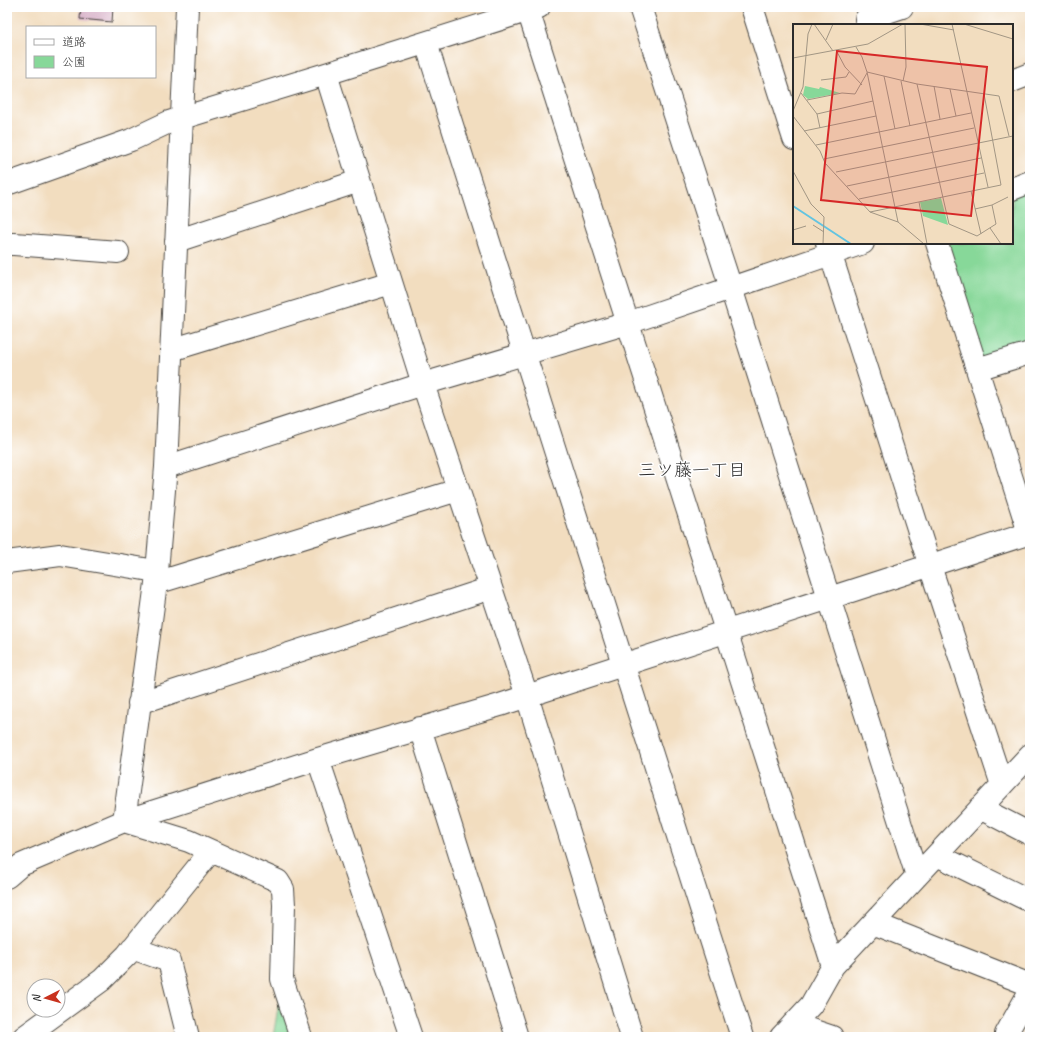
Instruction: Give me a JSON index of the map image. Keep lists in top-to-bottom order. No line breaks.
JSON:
{"districts":["三ツ藤一丁目"],"legend":["道路","公園"],"north":"left"}
